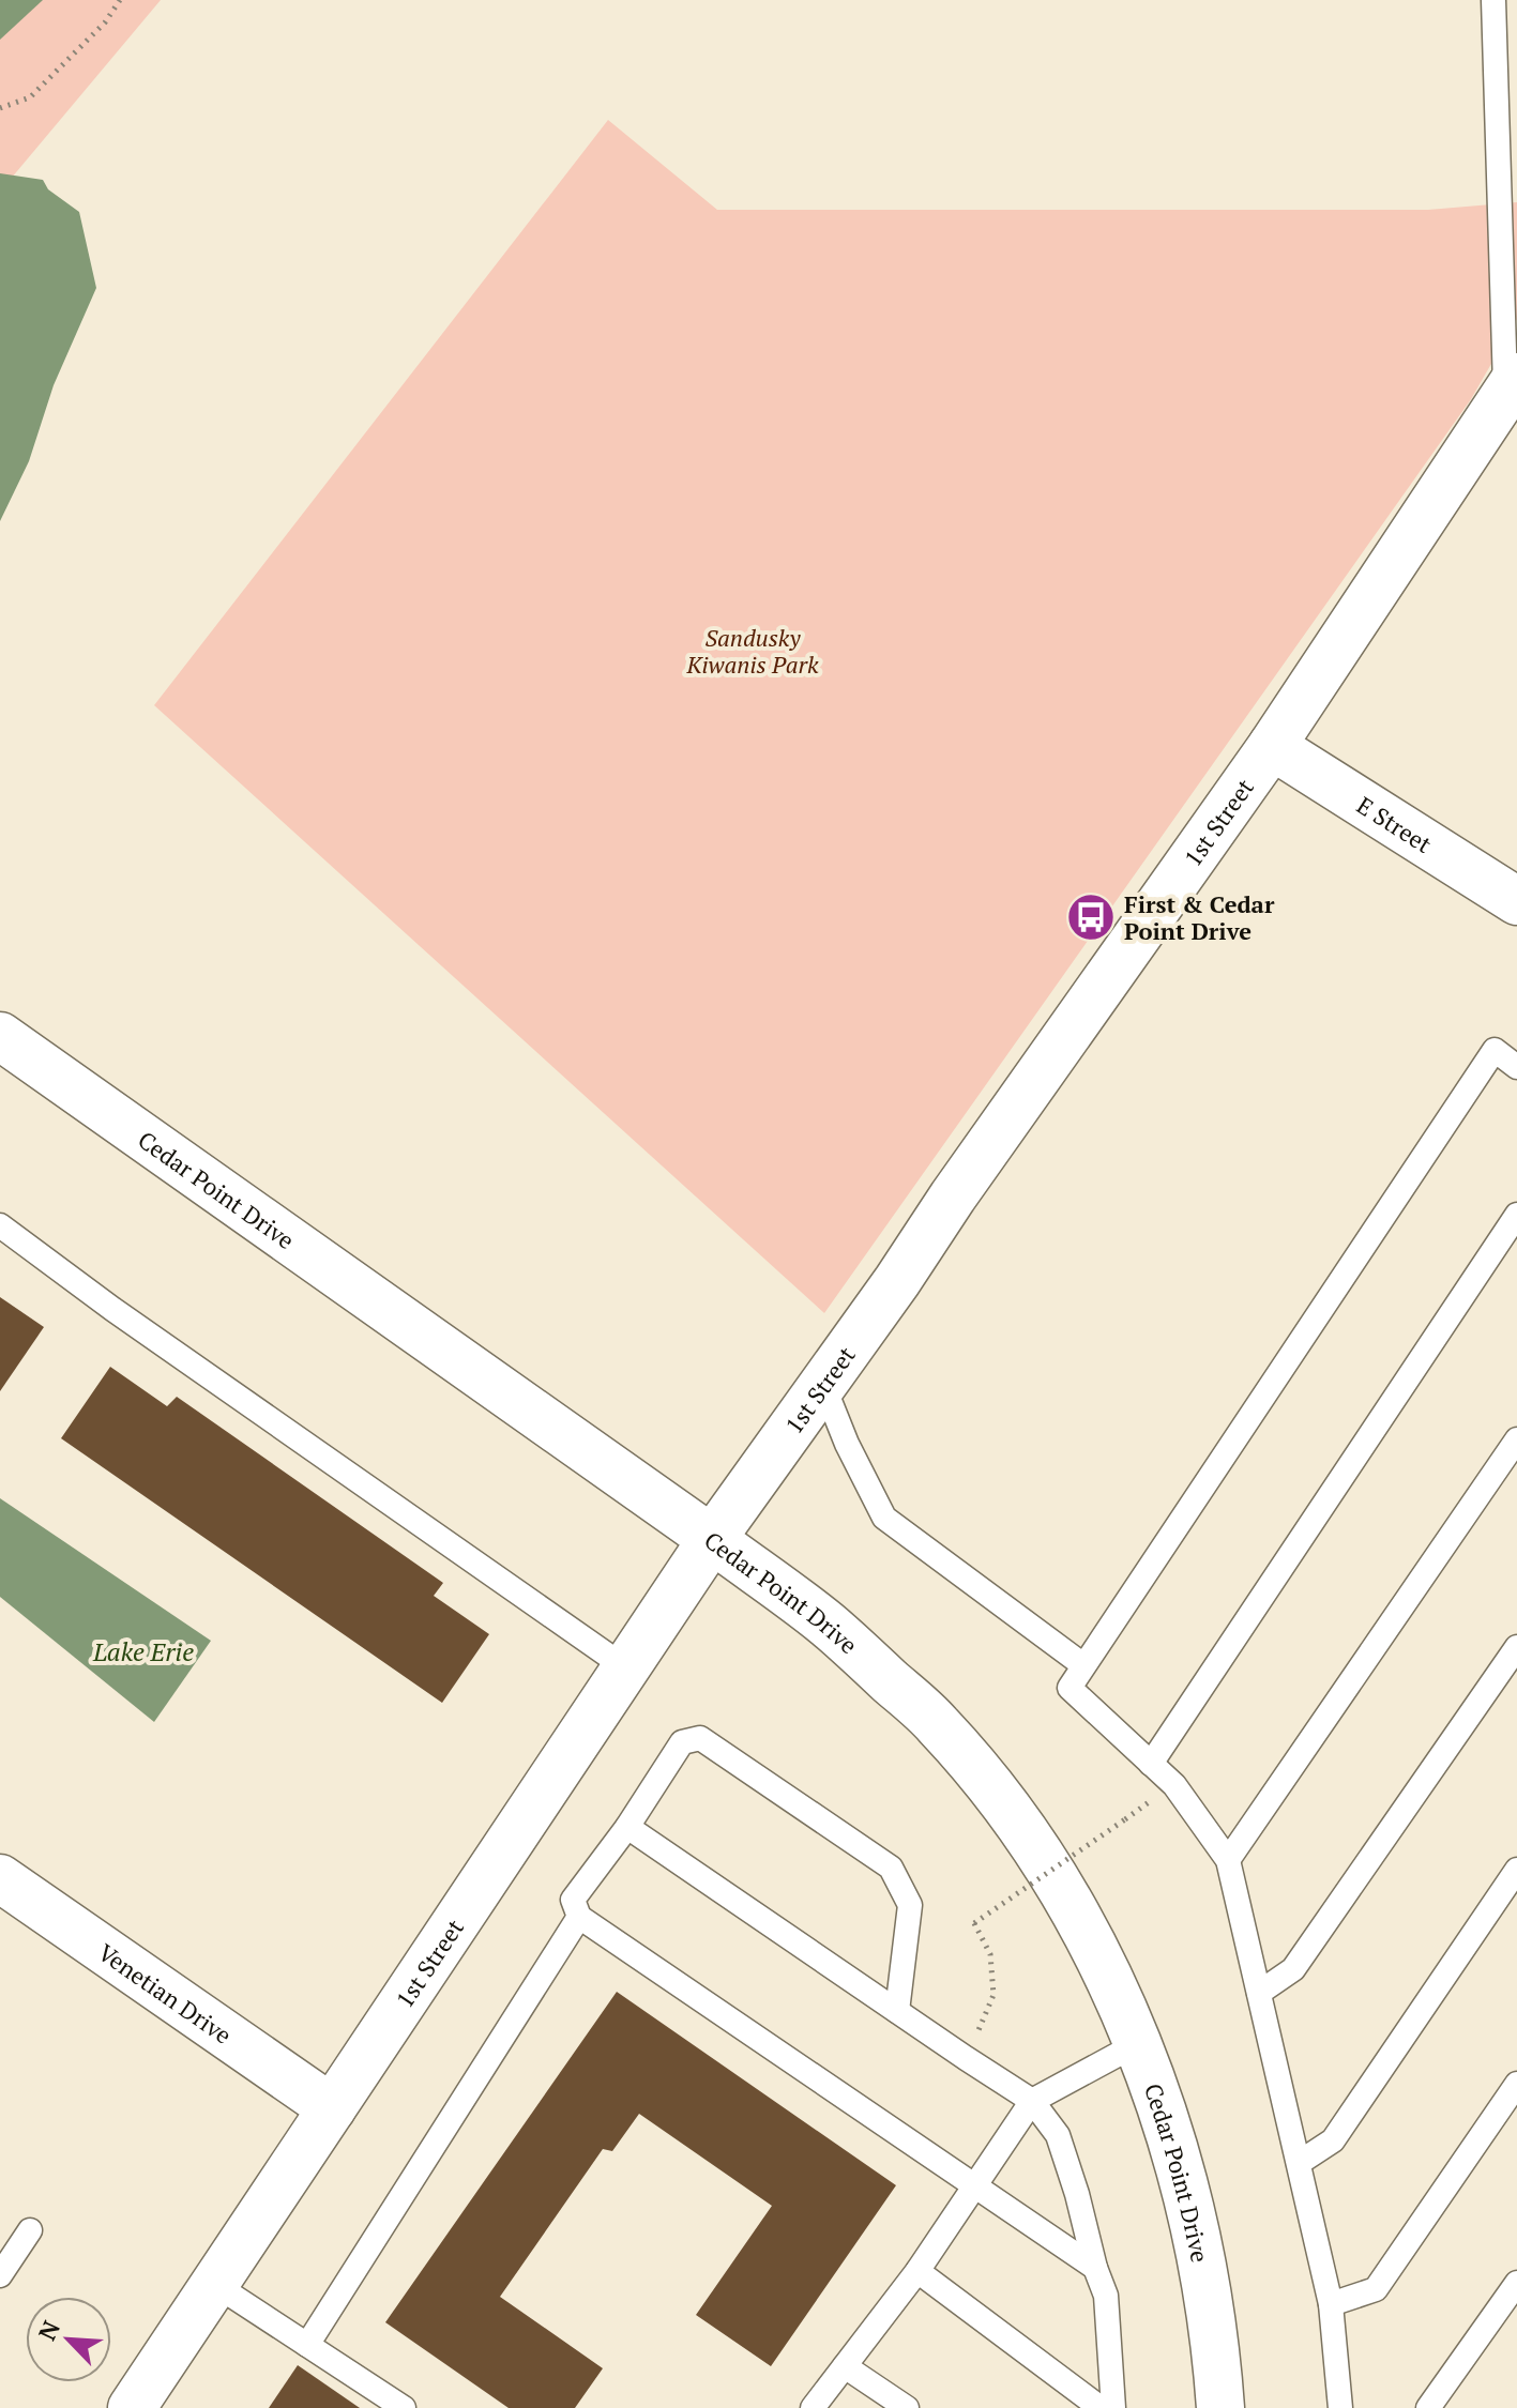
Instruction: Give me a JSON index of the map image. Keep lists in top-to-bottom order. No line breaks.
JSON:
{"streets":{"main road":["1st Street","E Street","Cedar Point Drive","Venetian Drive"]},"crossings":[["1st Street","E Street"],["1st Street","Cedar Point Drive"],["1st Street","Venetian Drive"]],"water":["Lake Erie"],"parks":["Sandusky Kiwanis Park"],"places":{"bus stop":["First & Cedar Point Drive"]},"north":"top left"}
